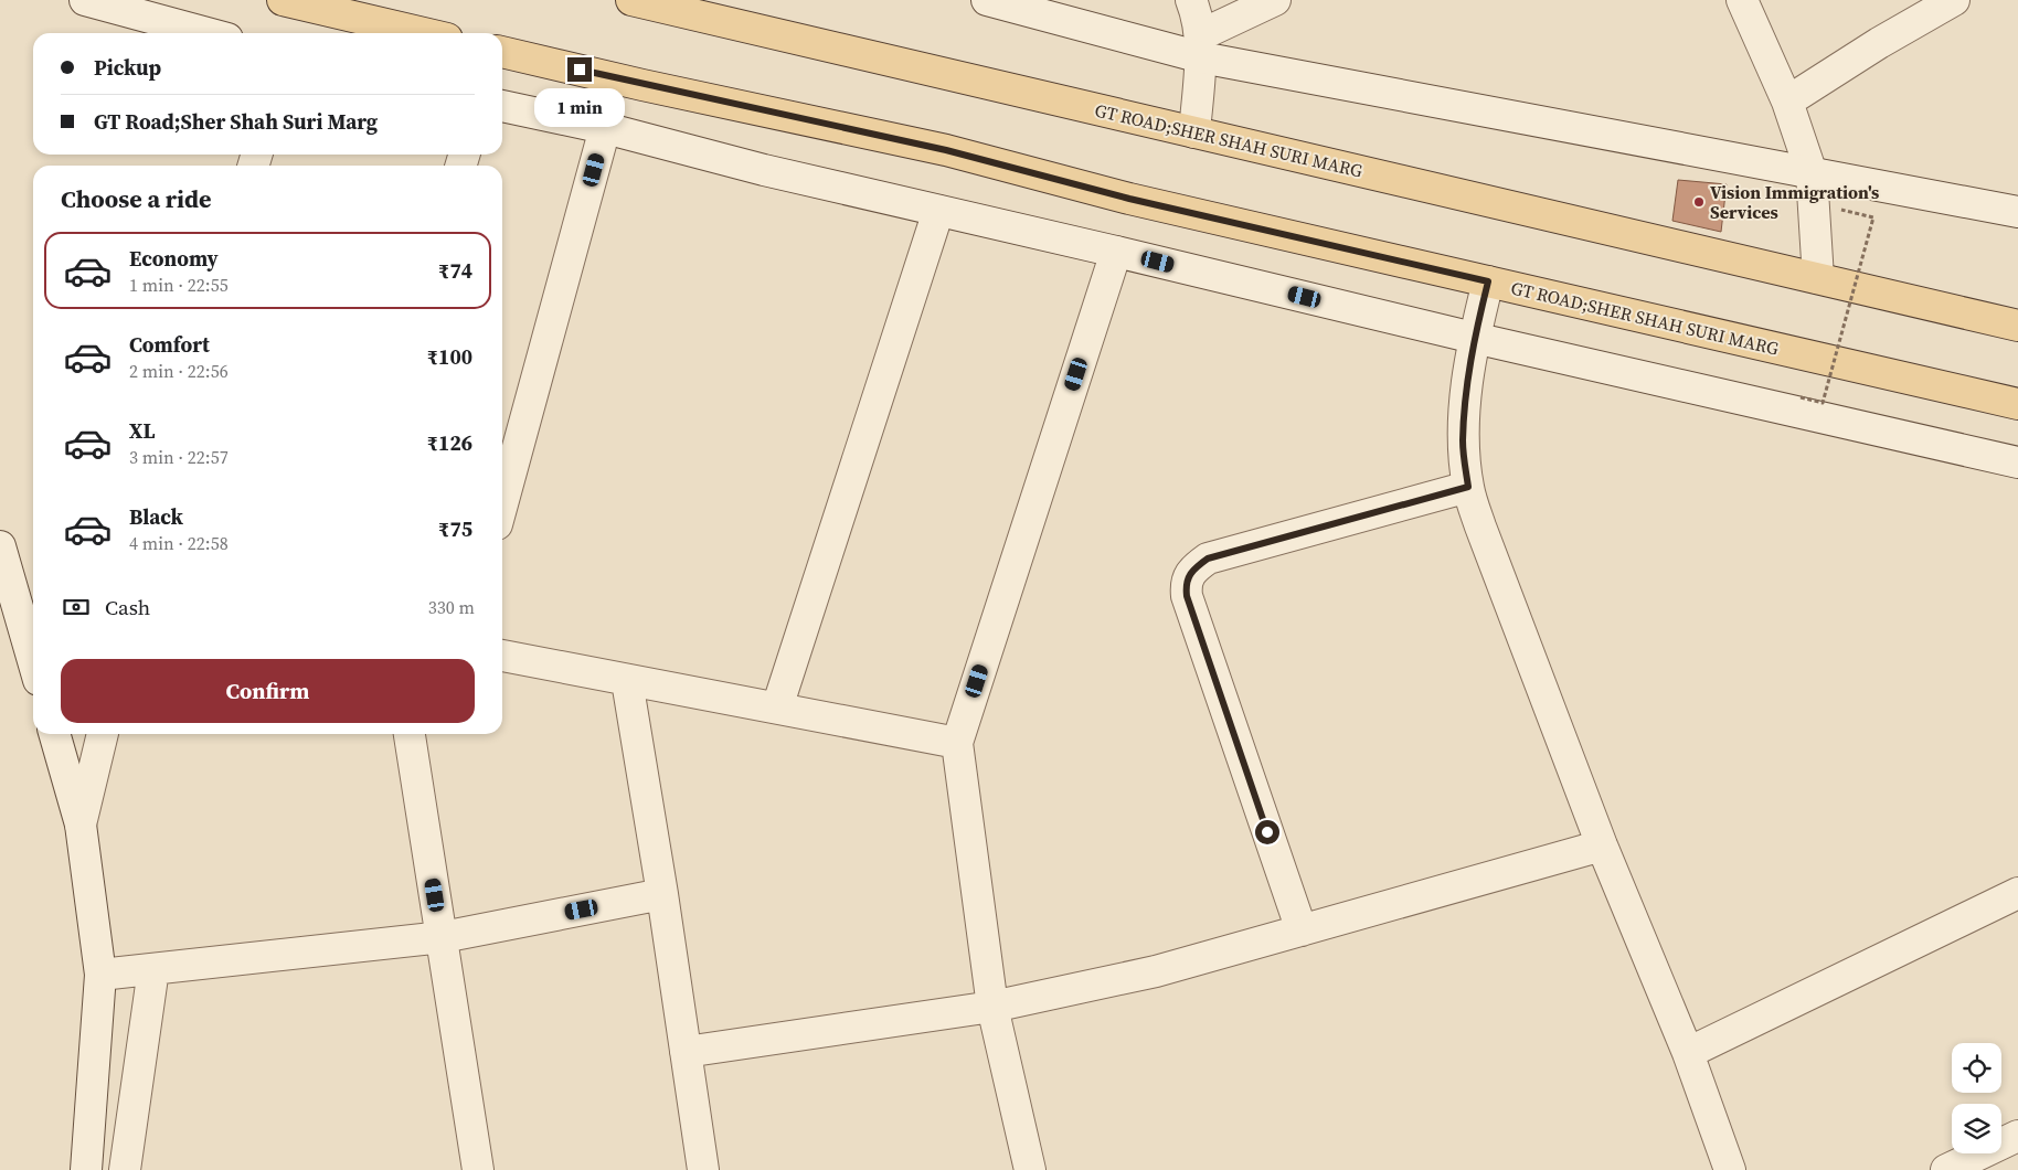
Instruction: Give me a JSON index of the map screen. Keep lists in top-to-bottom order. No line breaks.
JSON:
{"streets":{"main road":["GT ROAD;SHER SHAH SURI MARG"]},"places":["Vision Immigration's Services"],"page":{"banner":["Pickup","GT Road;Sher Shah Suri Marg"],"bubble":"1 min","heading":"Choose a ride","list":[{"name":"Economy","note":"1 min · 22:55","value":"₹74"},{"name":"Comfort","note":"2 min · 22:56","value":"₹100"},{"name":"XL","note":"3 min · 22:57","value":"₹126"},{"name":"Black","note":"4 min · 22:58","value":"₹75"}],"pay":["Cash","330 m"],"buttons":"Confirm"}}
